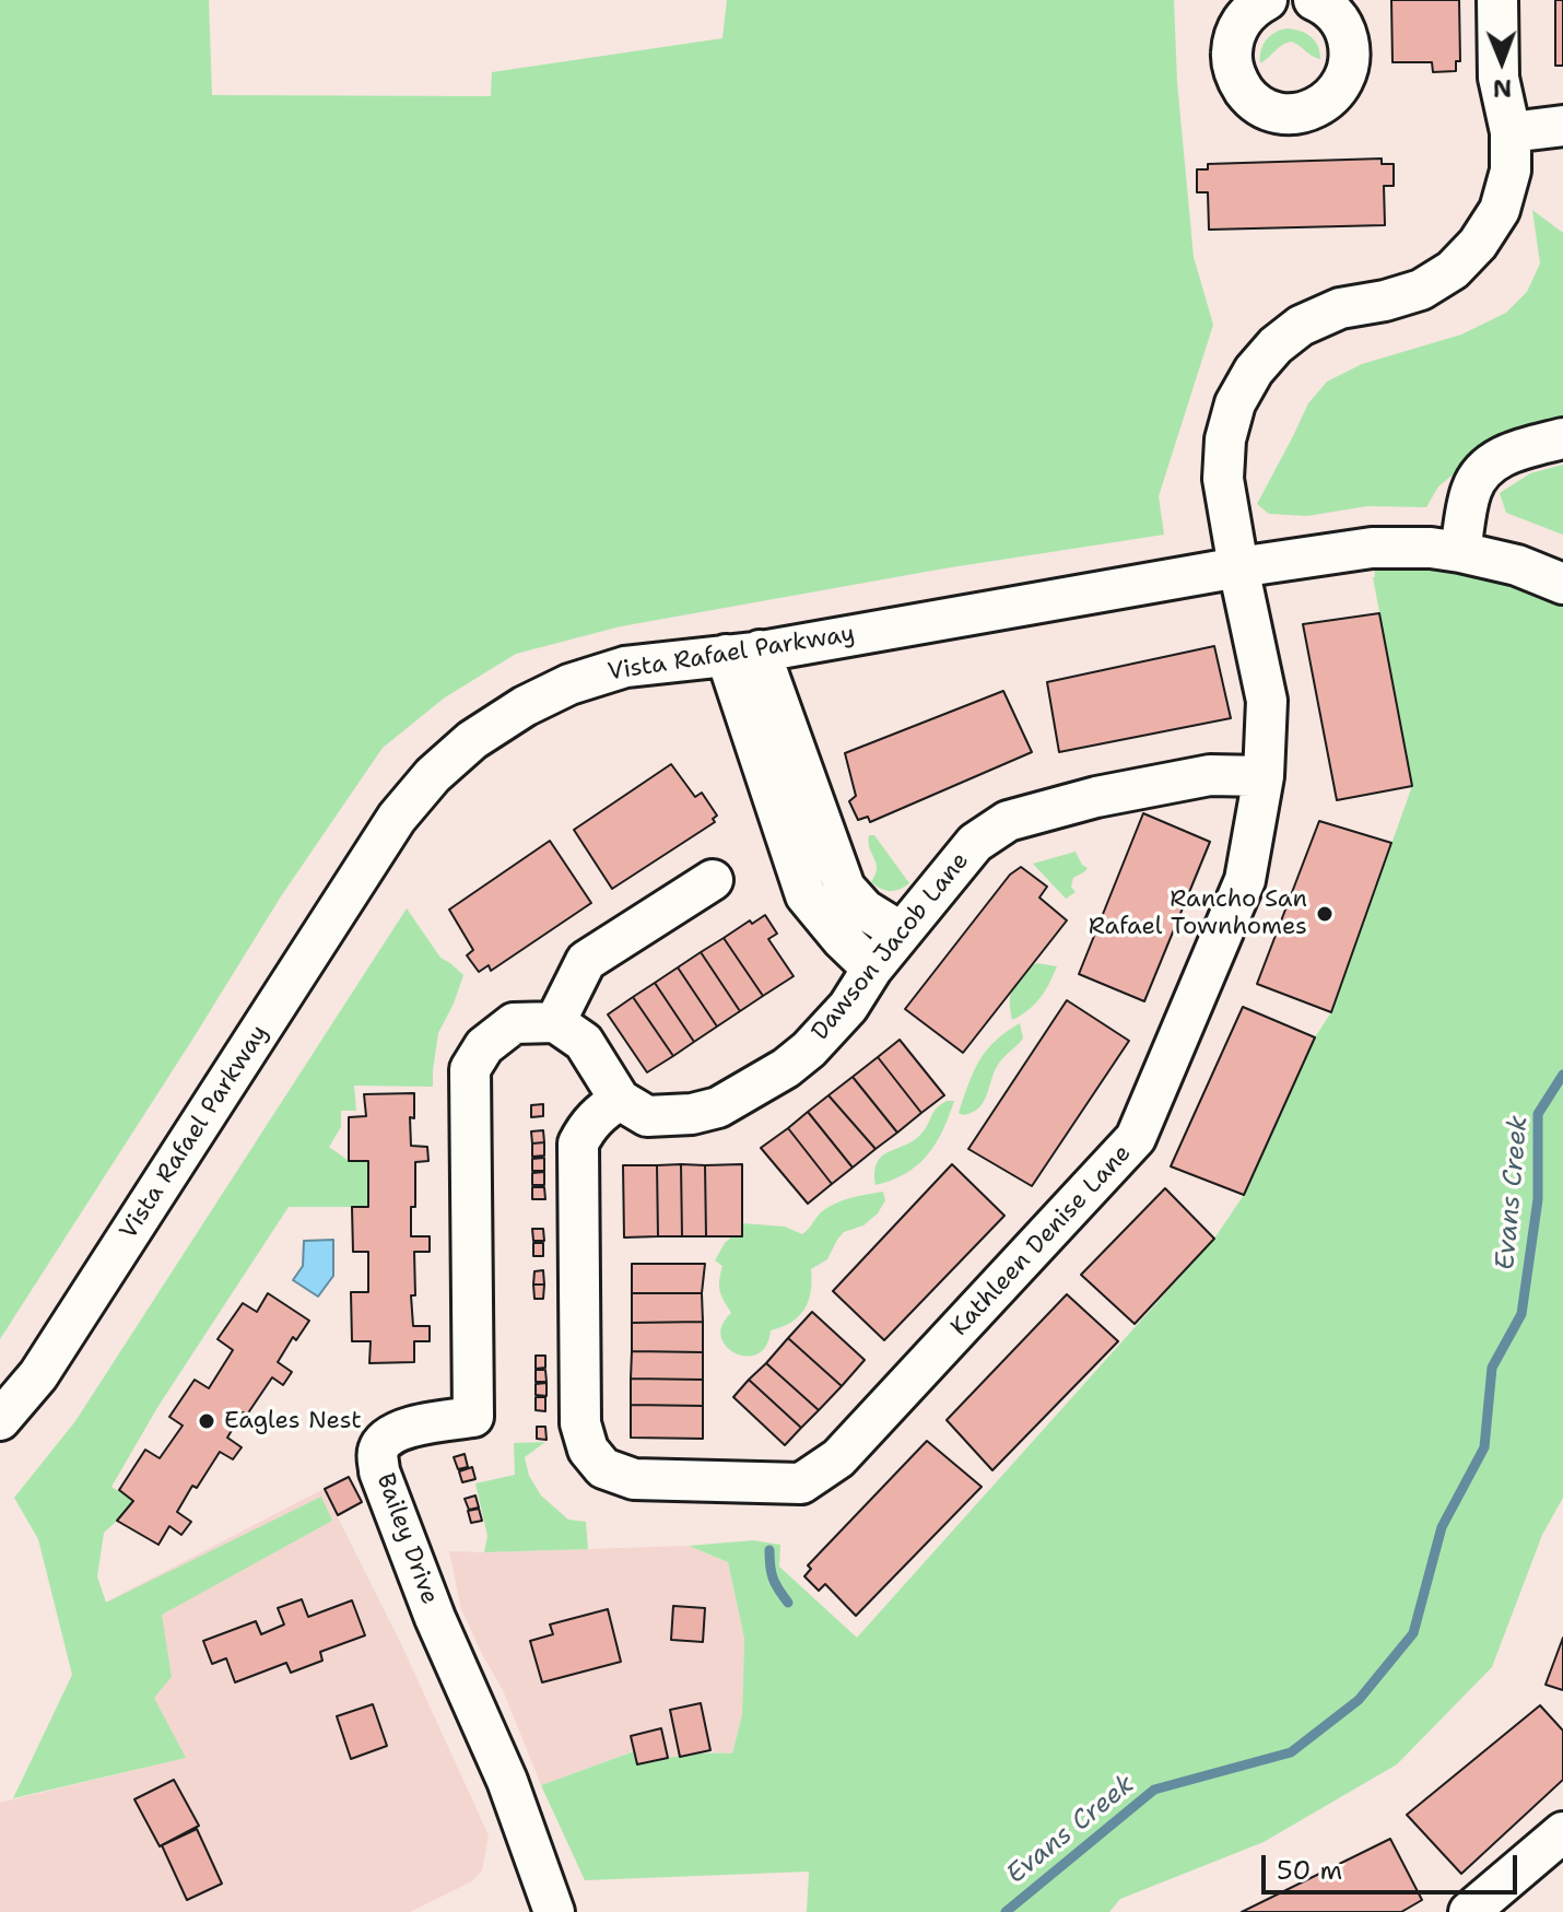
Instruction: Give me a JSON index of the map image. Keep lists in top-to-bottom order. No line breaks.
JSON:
{"streets":{"street":["Vista Rafael Parkway","Dawson Jacob Lane","Kathleen Denise Lane","Bailey Drive"]},"crossings":[["Vista Rafael Parkway","Kathleen Denise Lane"],["Dawson Jacob Lane","Kathleen Denise Lane"]],"water":["Evans Creek"],"places":["Rancho San Rafael Townhomes","Eagles Nest"],"scale_bar":"50 m","north":"bottom"}
